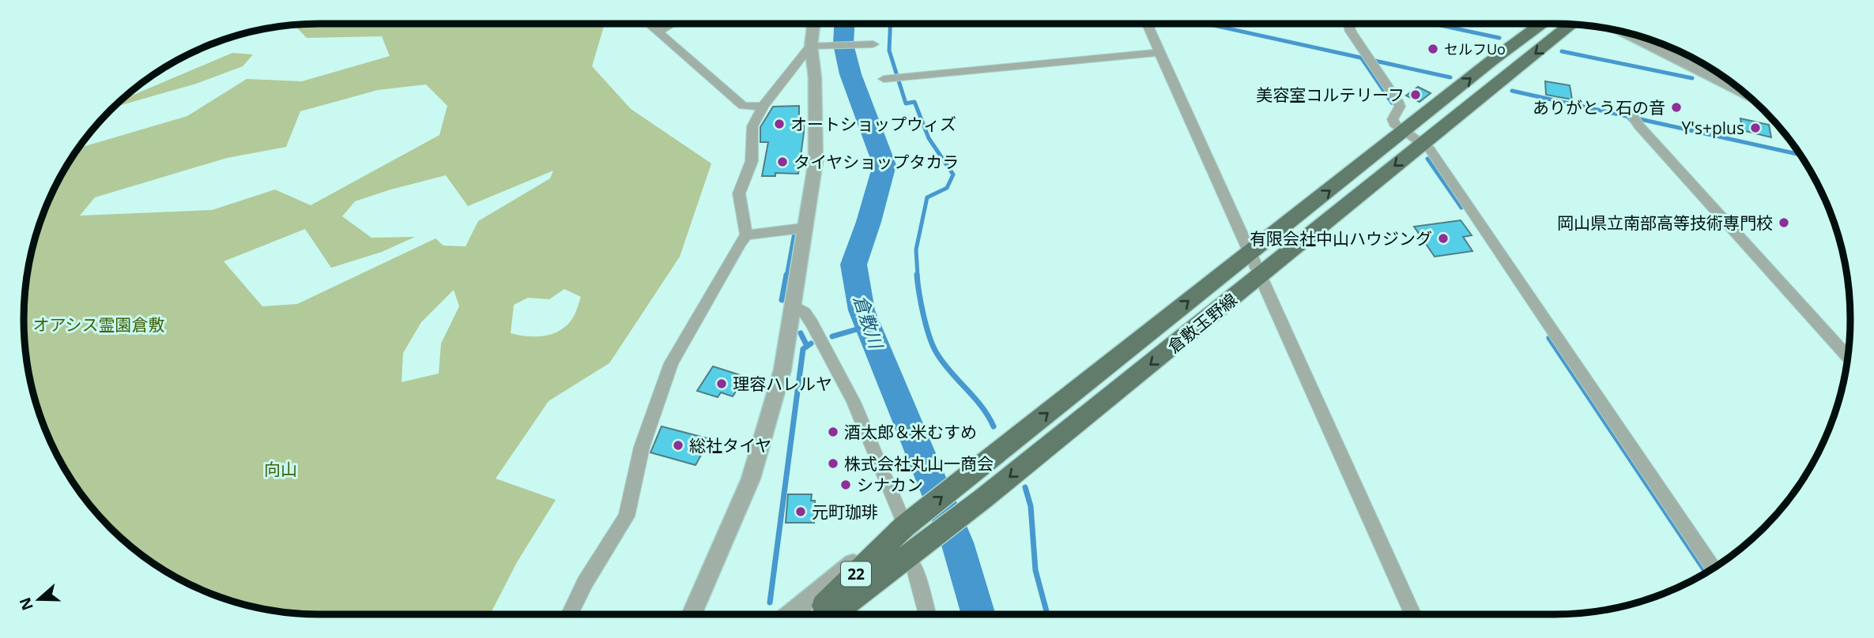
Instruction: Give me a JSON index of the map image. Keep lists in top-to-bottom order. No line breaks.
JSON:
{"streets":{"main road":["倉敷玉野線","22"]},"water":["倉敷川"],"parks":["オアシス霊園倉敷","向山"],"places":["セルフUo","美容室コルテリーフ","ありがとう石の音","オートショップウィズ","Y's+plus","タイヤショップタカラ","岡山県立南部高等技術専門校","有限会社中山ハウジング","理容ハレルヤ","酒太郎＆米むすめ","総社タイヤ","株式会社丸山一商会","シナカン","元町珈琲"],"north":"left"}
